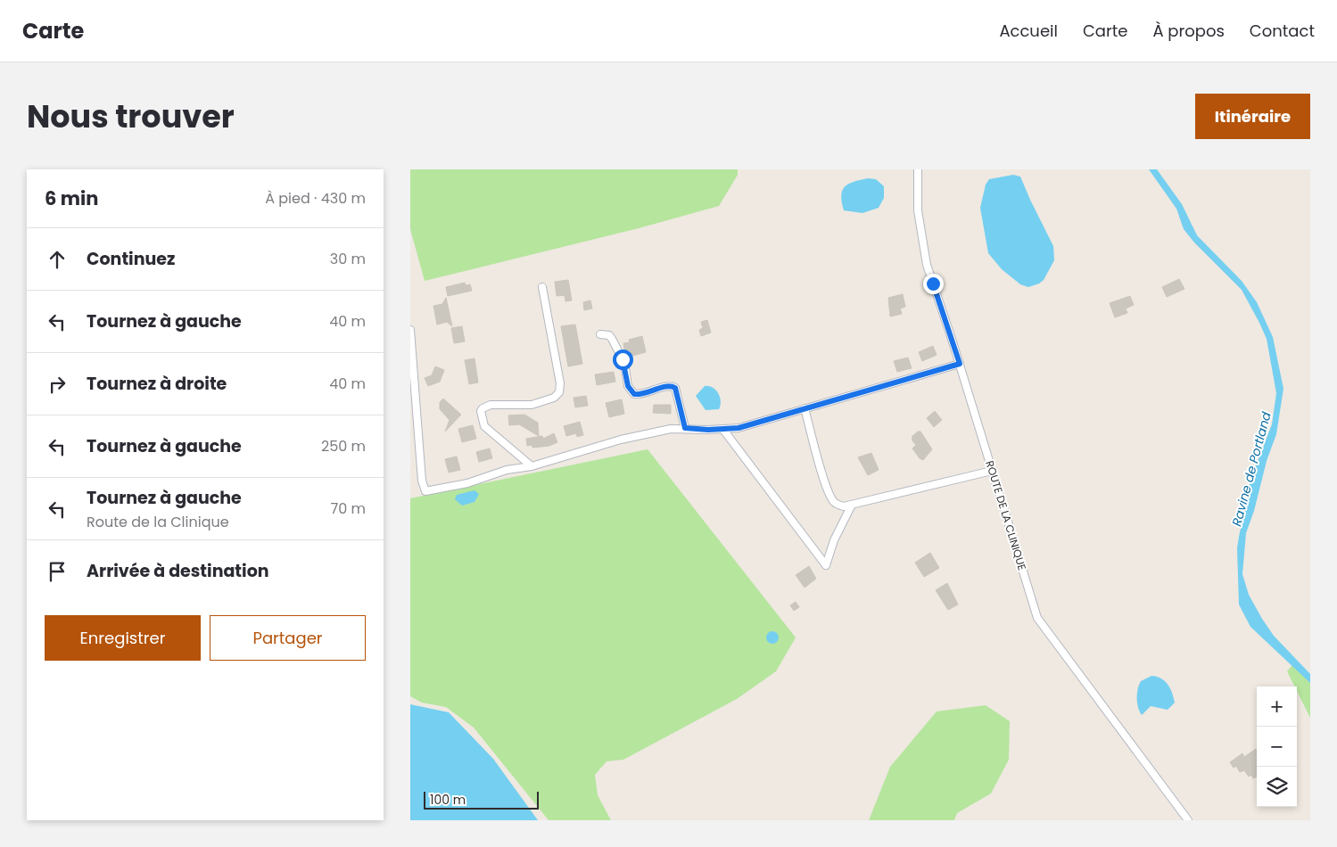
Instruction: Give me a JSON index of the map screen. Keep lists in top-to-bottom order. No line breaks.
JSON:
{"streets":{"street":["ROUTE DE LA CLINIQUE"]},"water":["Ravine de Portland"],"scale_bar":"100 m","page":{"header":"Carte","nav":["Accueil","Carte","À propos","Contact"],"title":"Nous trouver","buttons":["Itinéraire",["Enregistrer","Partager"]],"heading":["6 min","À pied · 430 m"],"list":[["Continuez","30 m"],["Tournez à gauche","40 m"],["Tournez à droite","40 m"],["Tournez à gauche","250 m"],["Tournez à gauche","Route de la Clinique","70 m"],"Arrivée à destination"],"map_buttons":["+","−"],"scale":"100 m"}}
